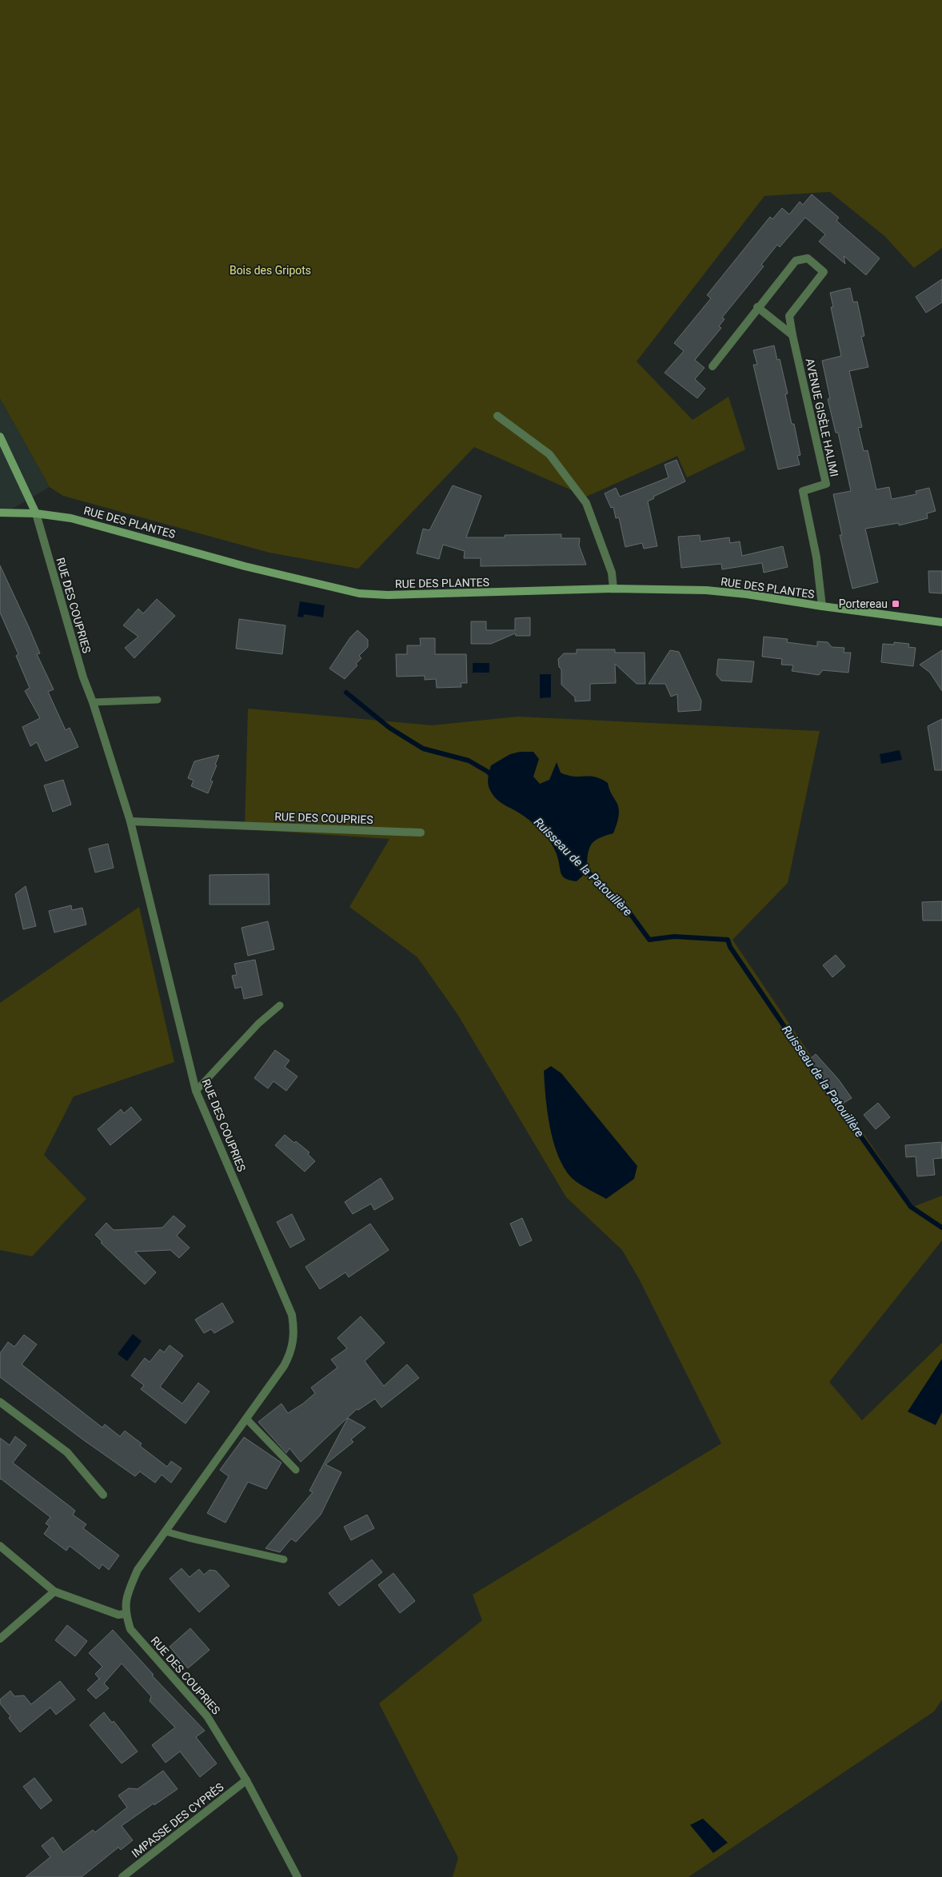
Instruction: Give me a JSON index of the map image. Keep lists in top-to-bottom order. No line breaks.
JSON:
{"streets":{"street":["AVENUE GISÈLE HALIMI","RUE DES PLANTES","RUE DES COUPRIES","IMPASSE DES CYPRÈS"]},"crossings":[["AVENUE GISÈLE HALIMI","RUE DES PLANTES"],["RUE DES PLANTES","RUE DES COUPRIES"],["RUE DES COUPRIES","IMPASSE DES CYPRÈS"]],"water":["Ruisseau de la Patouillère"],"parks":["Bois des Gripots"],"places":{"transit":["Portereau"]}}
